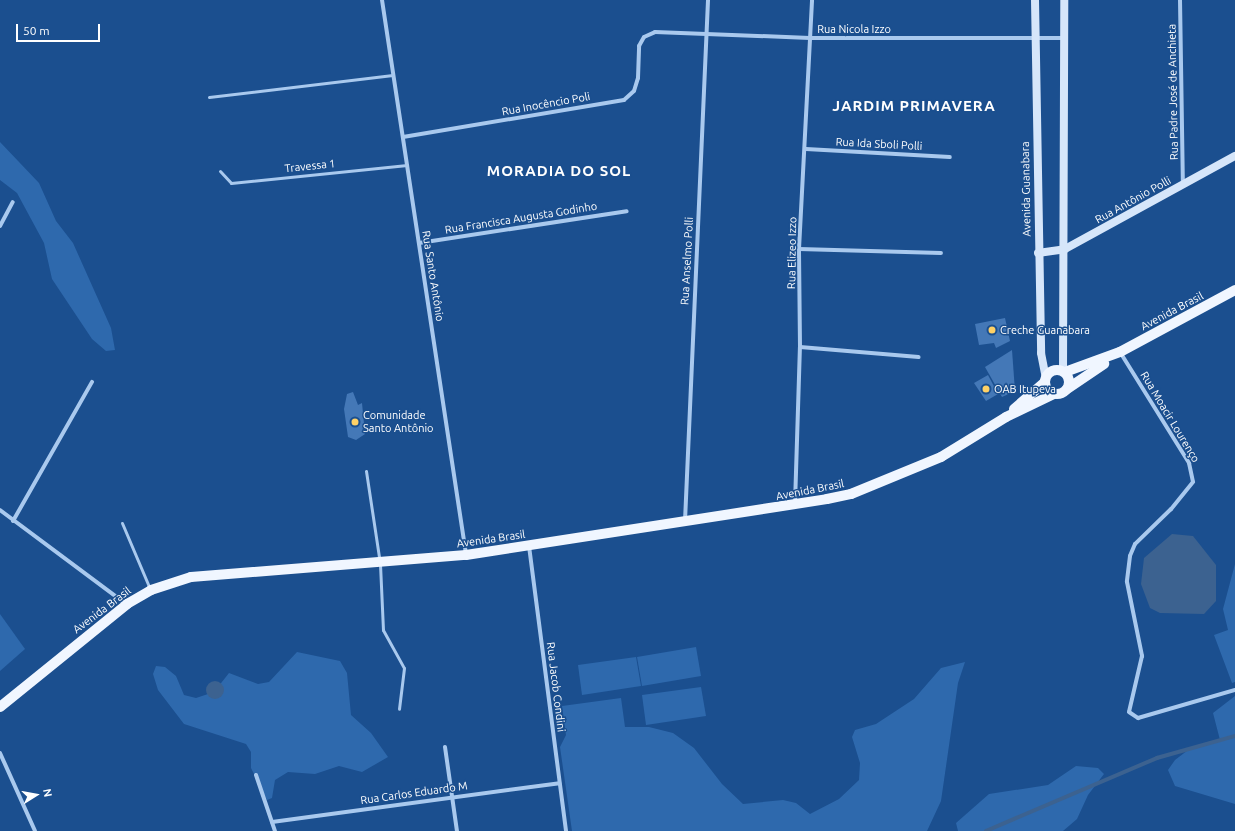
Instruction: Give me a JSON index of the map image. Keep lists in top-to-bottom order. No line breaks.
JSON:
{"streets":{"main road":["Avenida Guanabara","Rua Antônio Polli","Avenida Brasil"],"street":["Rua Nicola Izzo","Rua Padre José de Anchieta","Rua Inocêncio Poli","Rua Ida Sboli Polli","Rua Francisca Augusta Godinho","Rua Elizeo Izzo","Rua Anselmo Polli","Rua Santo Antônio","Rua Moacir Lourenço","Rua Jacob Condini","Rua Carlos Eduardo M"],"lane":["Travessa 1"]},"crossings":[["Rua Nicola Izzo","Rua Inocêncio Poli"],["Rua Nicola Izzo","Avenida Guanabara"],["Rua Nicola Izzo","Rua Elizeo Izzo"],["Rua Nicola Izzo","Rua Anselmo Polli"],["Rua Padre José de Anchieta","Rua Antônio Polli"],["Rua Inocêncio Poli","Rua Santo Antônio"],["Rua Ida Sboli Polli","Rua Elizeo Izzo"],["Travessa 1","Rua Santo Antônio"],["Avenida Guanabara","Rua Antônio Polli"],["Avenida Guanabara","Avenida Brasil"],["Rua Francisca Augusta Godinho","Rua Santo Antônio"],["Rua Elizeo Izzo","Avenida Brasil"],["Rua Anselmo Polli","Avenida Brasil"],["Rua Santo Antônio","Avenida Brasil"],["Avenida Brasil","Rua Moacir Lourenço"],["Avenida Brasil","Rua Jacob Condini"],["Rua Jacob Condini","Rua Carlos Eduardo M"]],"districts":["JARDIM PRIMAVERA","MORADIA DO SOL"],"places":["Creche Guanabara","OAB Itupeva","Comunidade Santo Antônio"],"scale_bar":"50 m","north":"right"}
